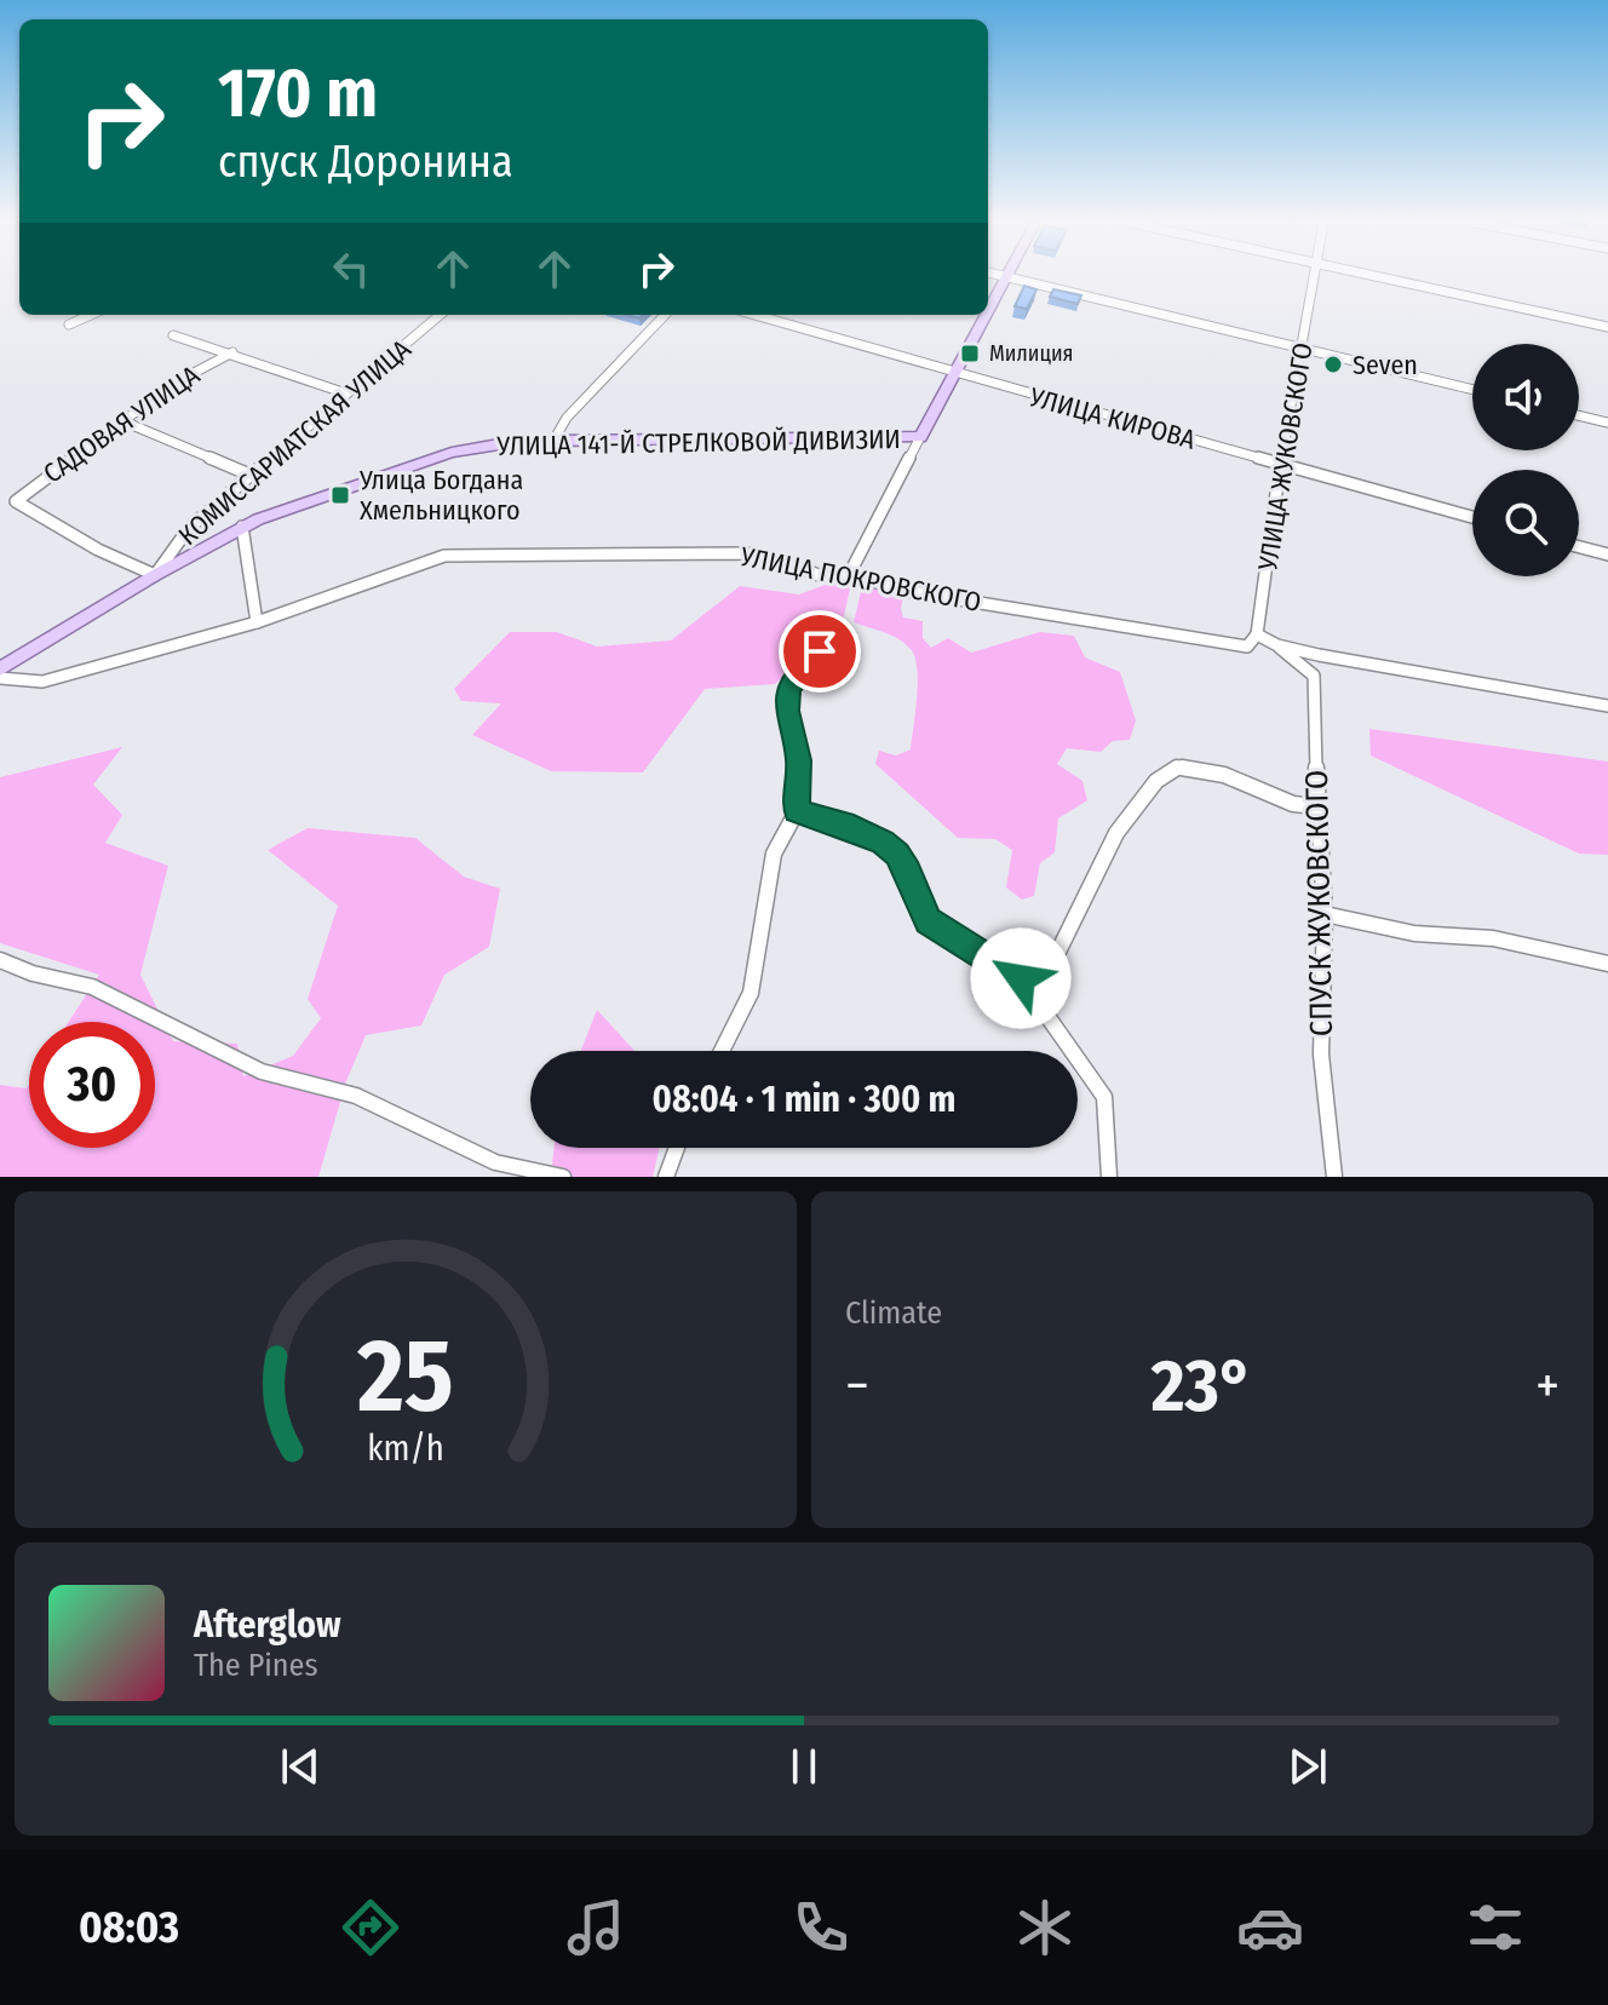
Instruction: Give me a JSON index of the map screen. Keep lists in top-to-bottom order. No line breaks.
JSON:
{"streets":{"main road":["КОМИССАРИАТСКАЯ УЛИЦА","УЛИЦА 141-Й СТРЕЛКОВОЙ ДИВИЗИИ"],"street":["УЛИЦА КИРОВА","САДОВАЯ УЛИЦА","УЛИЦА ЖУКОВСКОГО","УЛИЦА ПОКРОВСКОГО","СПУСК ЖУКОВСКОГО"]},"crossings":[["УЛИЦА КИРОВА","УЛИЦА ЖУКОВСКОГО"],["САДОВАЯ УЛИЦА","КОМИССАРИАТСКАЯ УЛИЦА"],["САДОВАЯ УЛИЦА","УЛИЦА 141-Й СТРЕЛКОВОЙ ДИВИЗИИ"],["КОМИССАРИАТСКАЯ УЛИЦА","УЛИЦА 141-Й СТРЕЛКОВОЙ ДИВИЗИИ"],["УЛИЦА ЖУКОВСКОГО","УЛИЦА ПОКРОВСКОГО"]],"places":{"transit":["Милиция","Улица Богдана Хмельницкого"],"other":["Seven"]},"page":{"turn":["170 m","спуск Доронина"],"limit":"30","trip":"08:04 · 1 min · 300 m","tile":"Climate","heat":["−","23°","+"],"song":["Afterglow","The Pines"],"tabs":"08:03","gauge":["25","km/h"]}}
